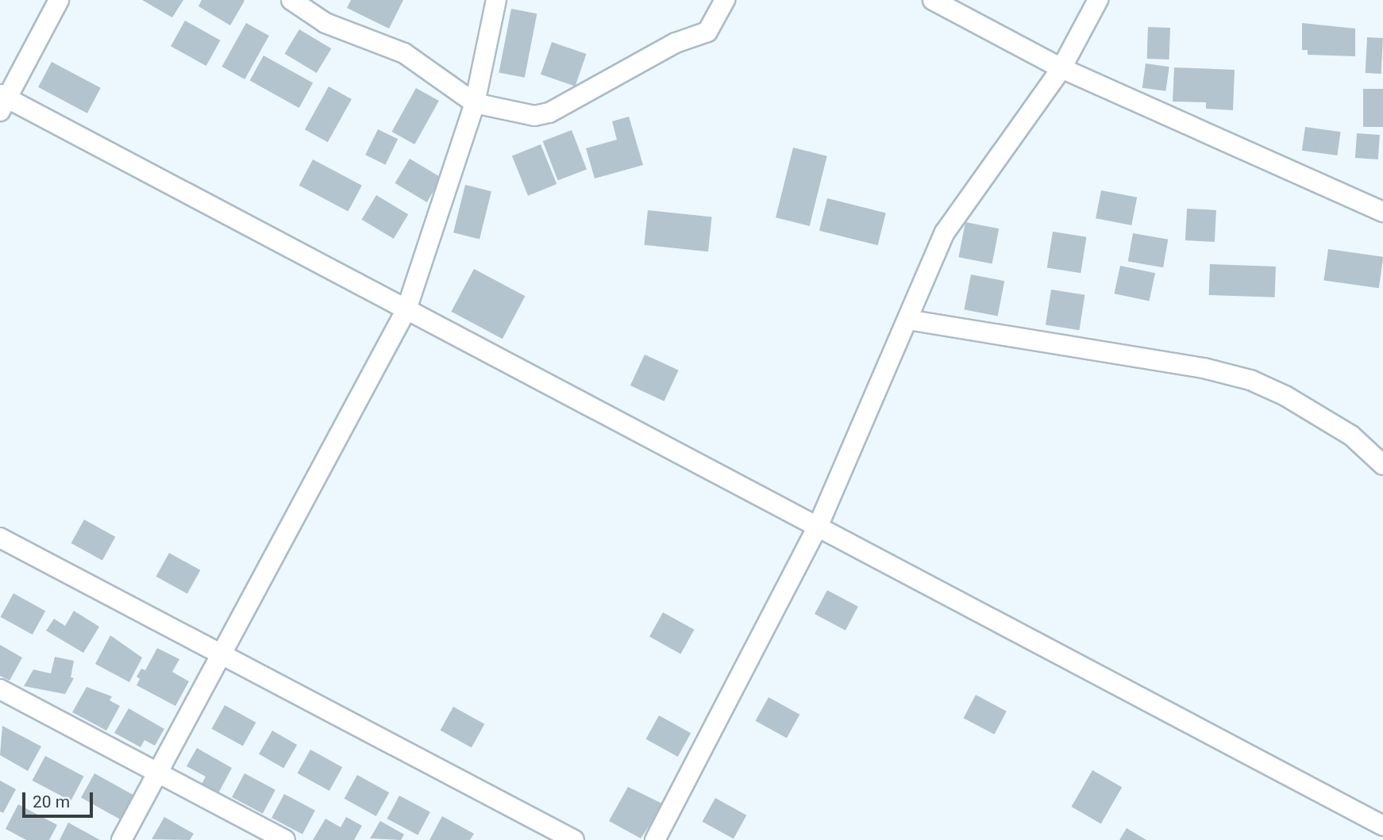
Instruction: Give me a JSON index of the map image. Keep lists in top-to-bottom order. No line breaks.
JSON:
{"scale_bar":"20 m"}
